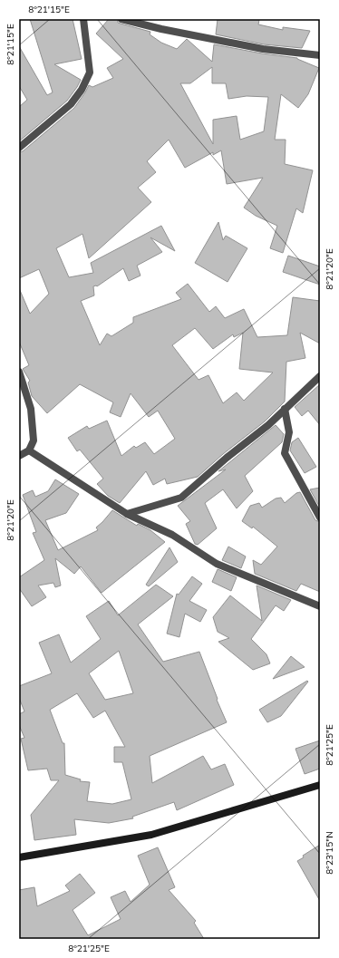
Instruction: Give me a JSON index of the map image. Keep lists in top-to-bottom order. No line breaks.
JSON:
{"coordinates":["8°21'15\"E","8°21'20\"E","8°21'25\"E","8°23'15\"N"]}
